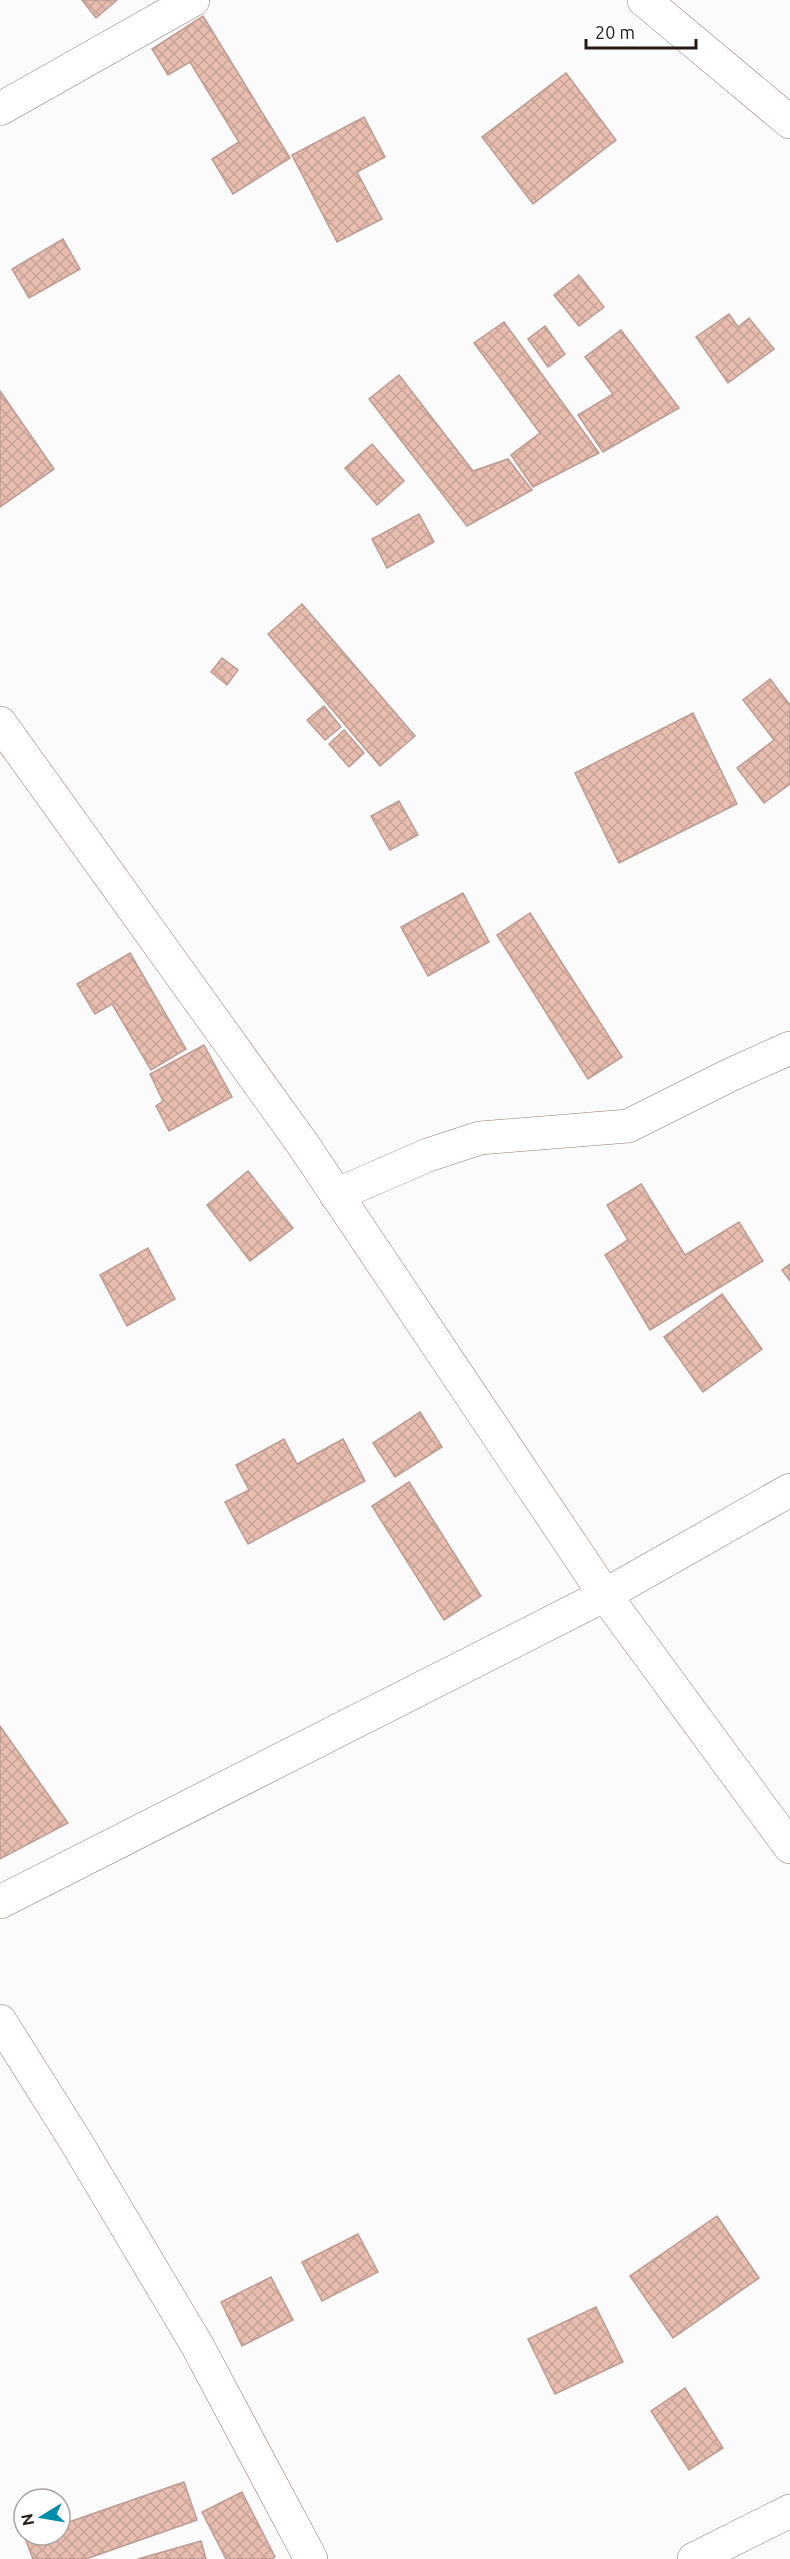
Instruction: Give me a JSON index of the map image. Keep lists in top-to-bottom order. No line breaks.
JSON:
{"scale_bar":"20 m","north":"left"}
